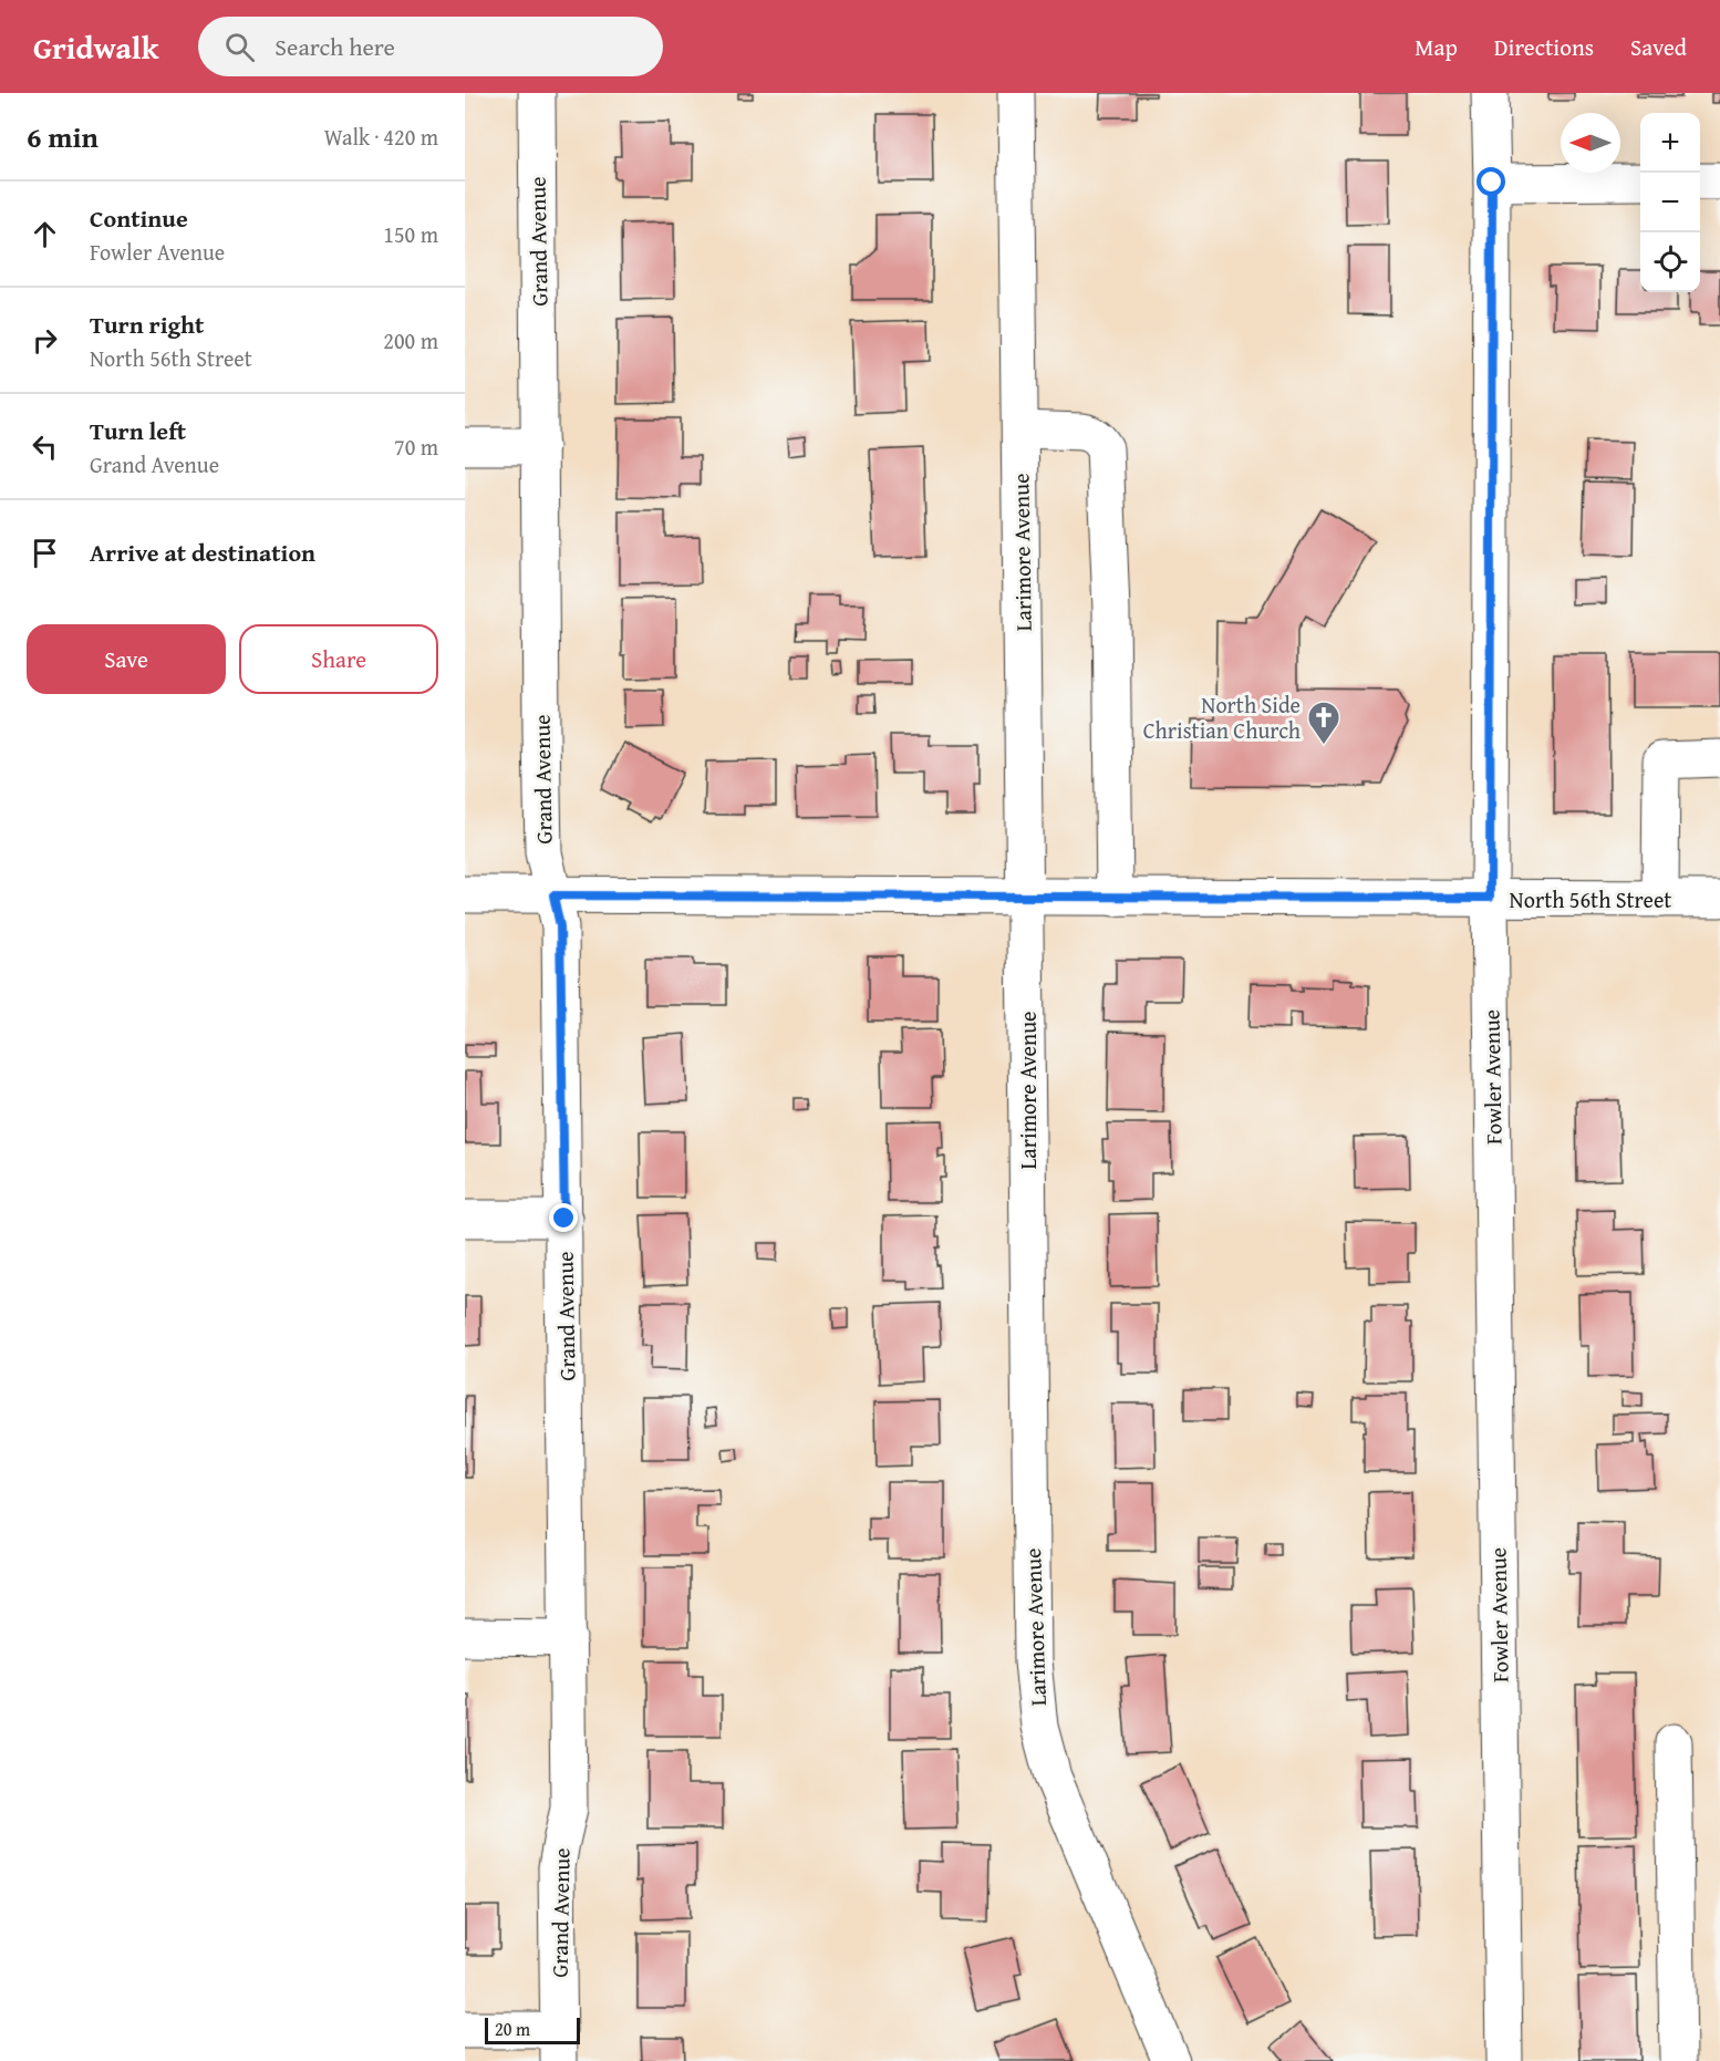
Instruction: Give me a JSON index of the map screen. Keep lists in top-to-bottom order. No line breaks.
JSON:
{"streets":{"street":["Grand Avenue","Larimore Avenue","North 56th Street","Fowler Avenue"]},"crossings":[["Grand Avenue","North 56th Street"],["Larimore Avenue","North 56th Street"],["North 56th Street","Fowler Avenue"]],"places":{"church":["North Side Christian Church"]},"scale_bar":"20 m","north":"left","page":{"header":"Gridwalk","search":"Search here","nav":["Map","Directions","Saved"],"heading":["6 min","Walk · 420 m"],"map_buttons":["+","−"],"list":[["Continue","Fowler Avenue","150 m"],["Turn right","North 56th Street","200 m"],["Turn left","Grand Avenue","70 m"],"Arrive at destination"],"buttons":["Save","Share"],"scale":"20 m"}}
